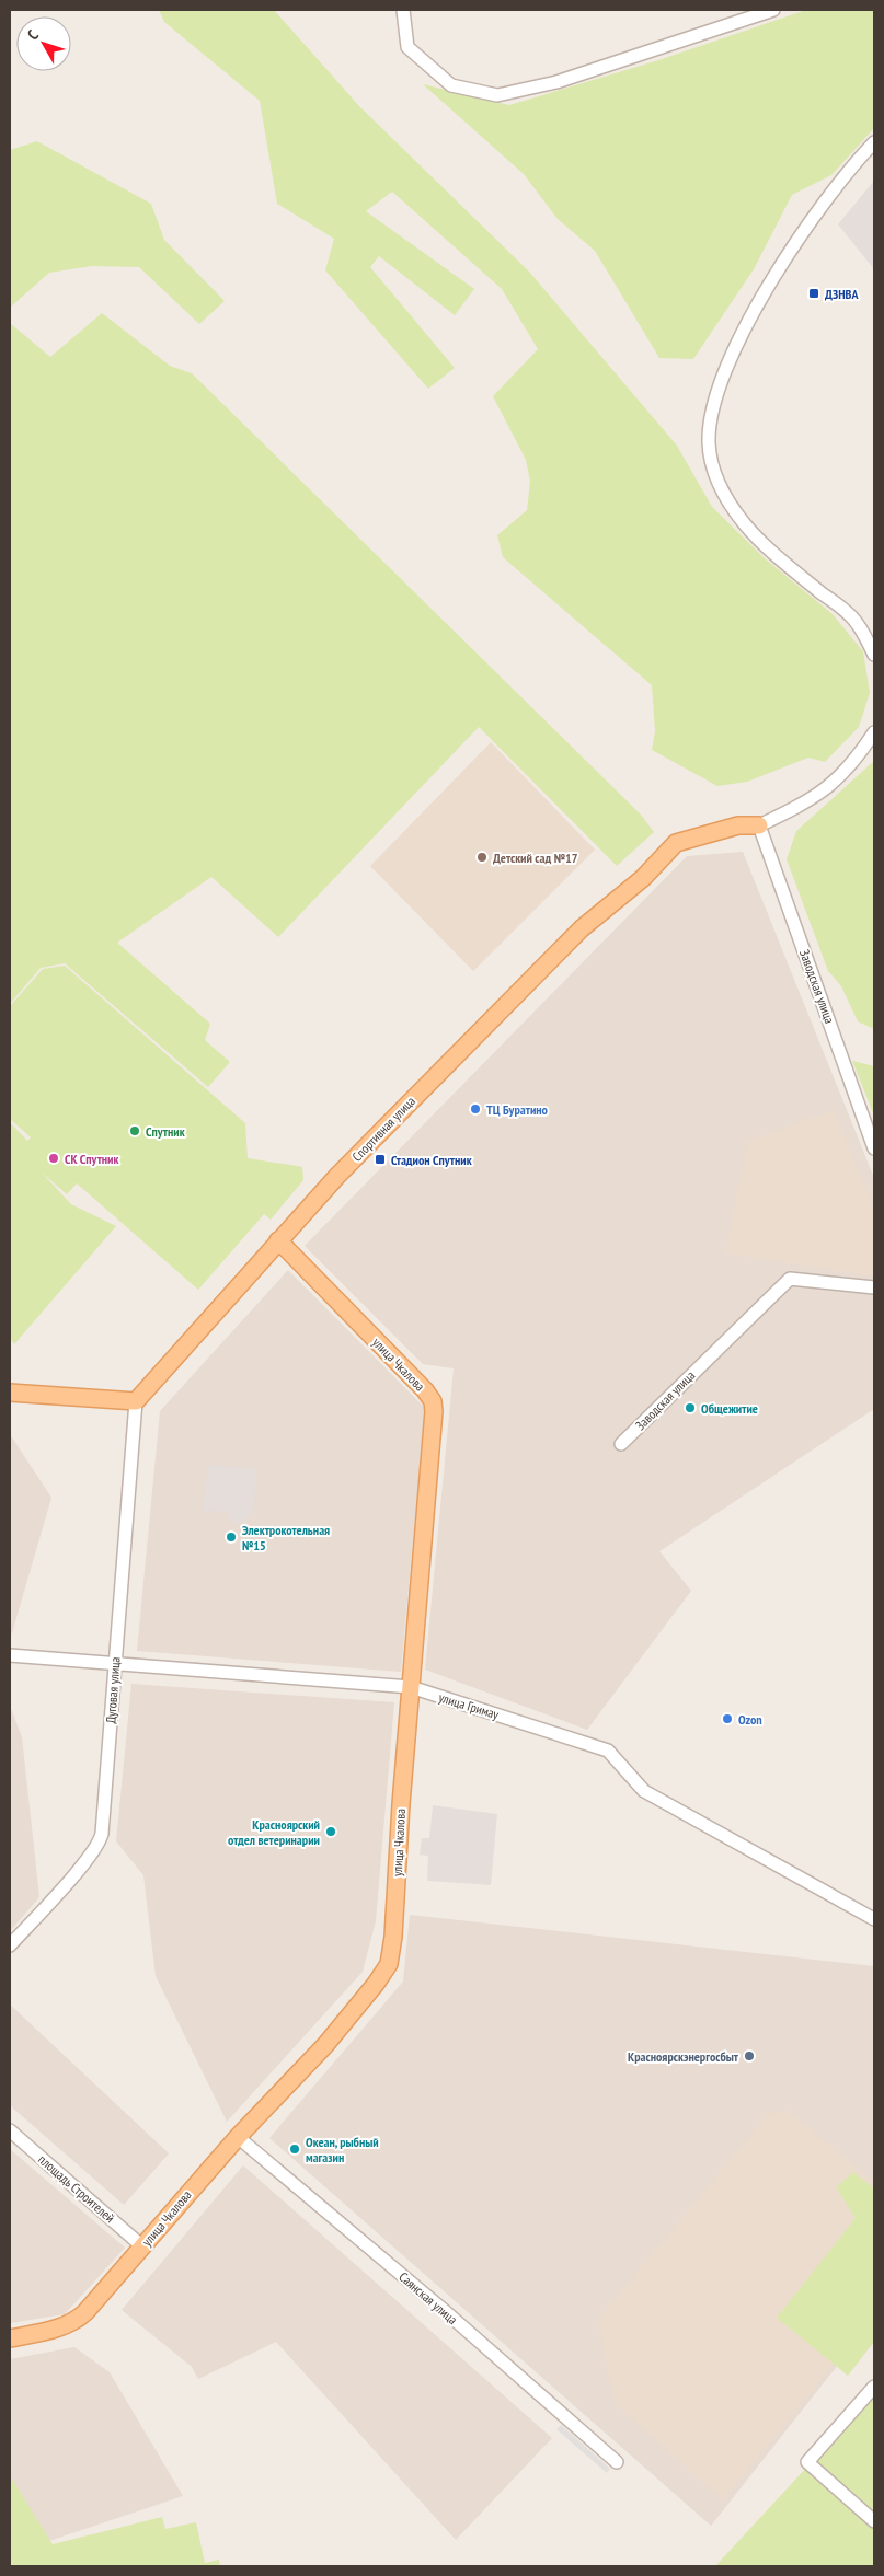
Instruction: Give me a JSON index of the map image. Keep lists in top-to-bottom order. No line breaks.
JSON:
{"streets":{"main road":["Спортивная улица","улица Чкалова"],"street":["Заводская улица","Дуговая улица","улица Гримау","площадь Строителей","Саянская улица"]},"crossings":[["Заводская улица","Спортивная улица"],["Спортивная улица","улица Чкалова"],["Спортивная улица","Дуговая улица"],["улица Чкалова","улица Гримау"],["улица Чкалова","площадь Строителей"],["улица Чкалова","Саянская улица"],["Дуговая улица","улица Гримау"]],"places":{"transit":["ДЗНВА","Стадион Спутник"],"other":["Детский сад №17","ТЦ Буратино","Спутник","СК Спутник","Общежитие","Электрокотельная №15","Ozon","Красноярский отдел ветеринарии","Красноярскэнергосбыт","Океан, рыбный магазин"]},"north":"top left"}
